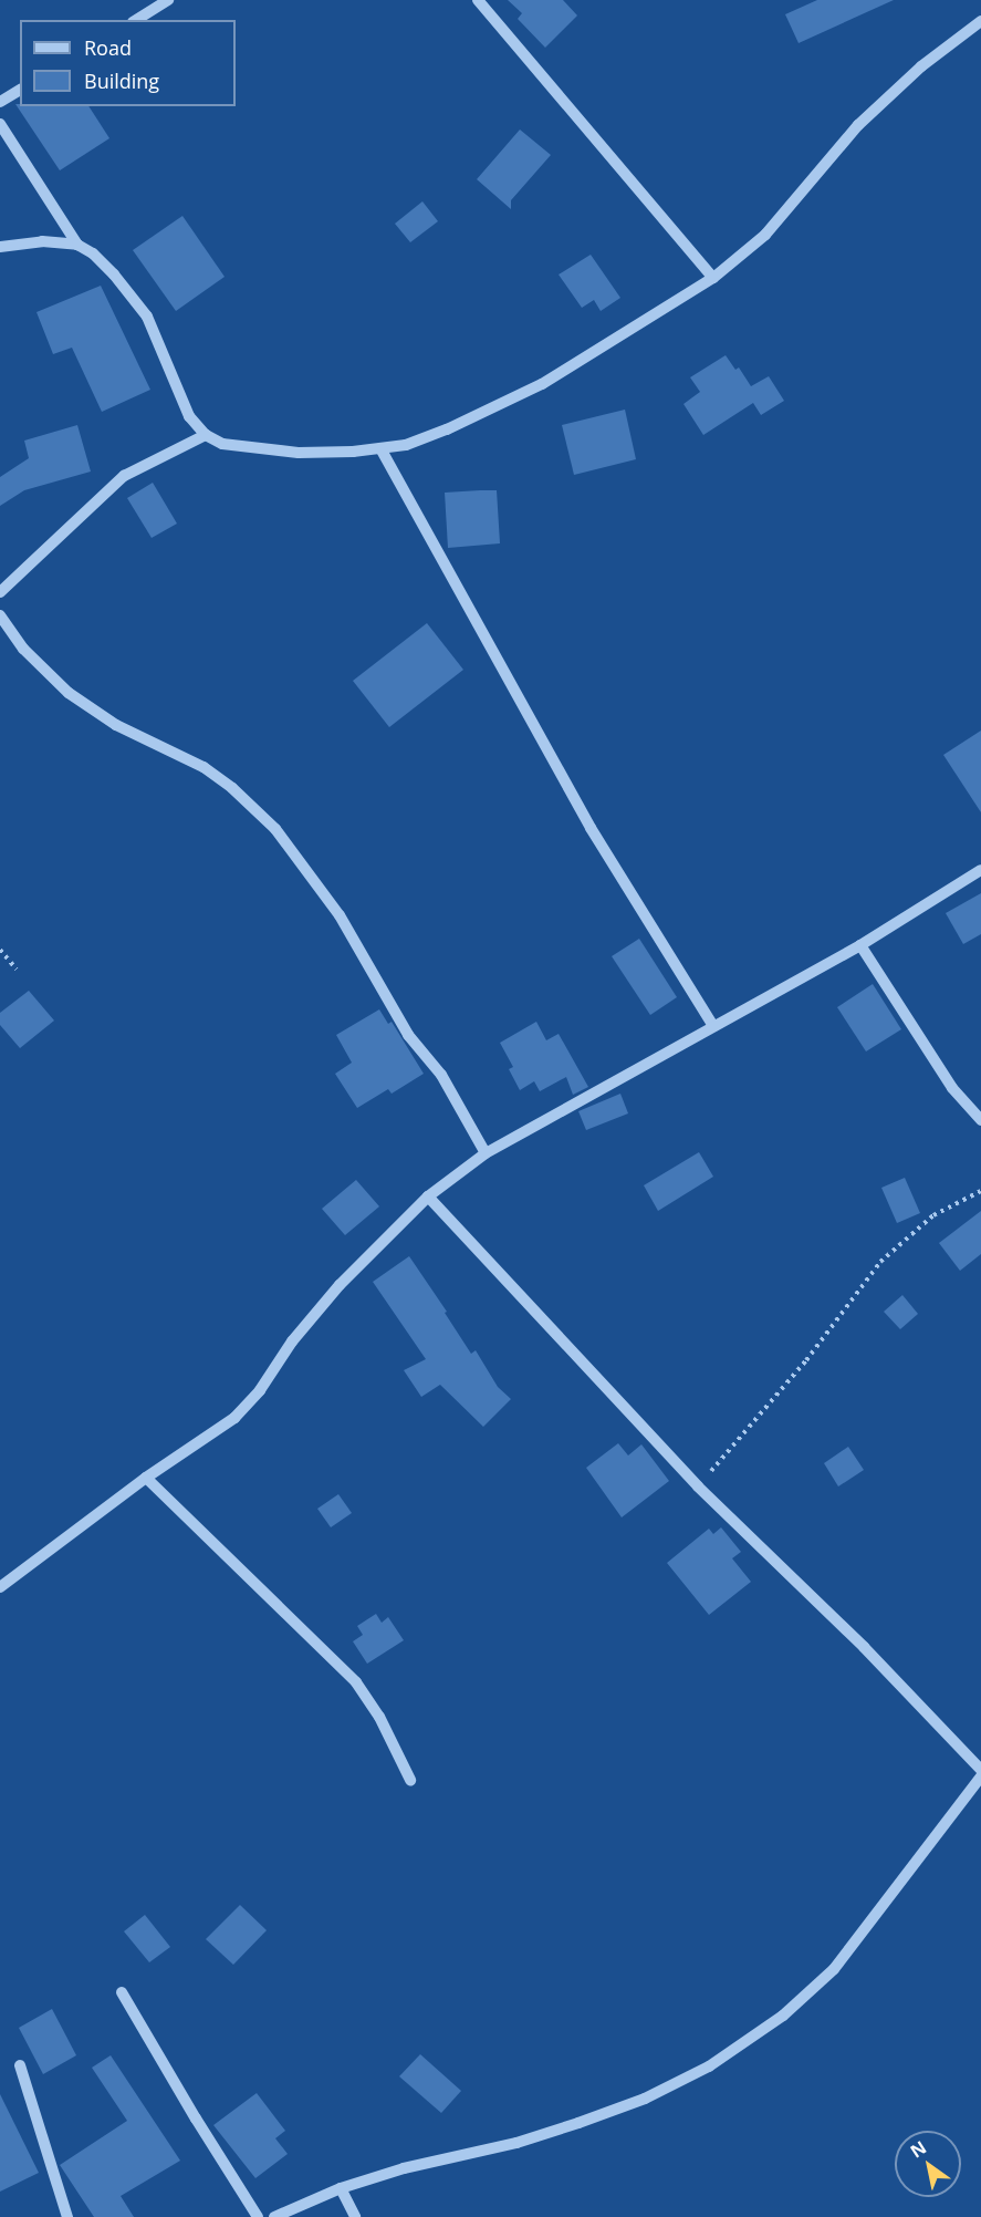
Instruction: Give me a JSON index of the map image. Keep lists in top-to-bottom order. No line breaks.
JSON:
{"legend":["Road","Building"],"north":"top left"}
